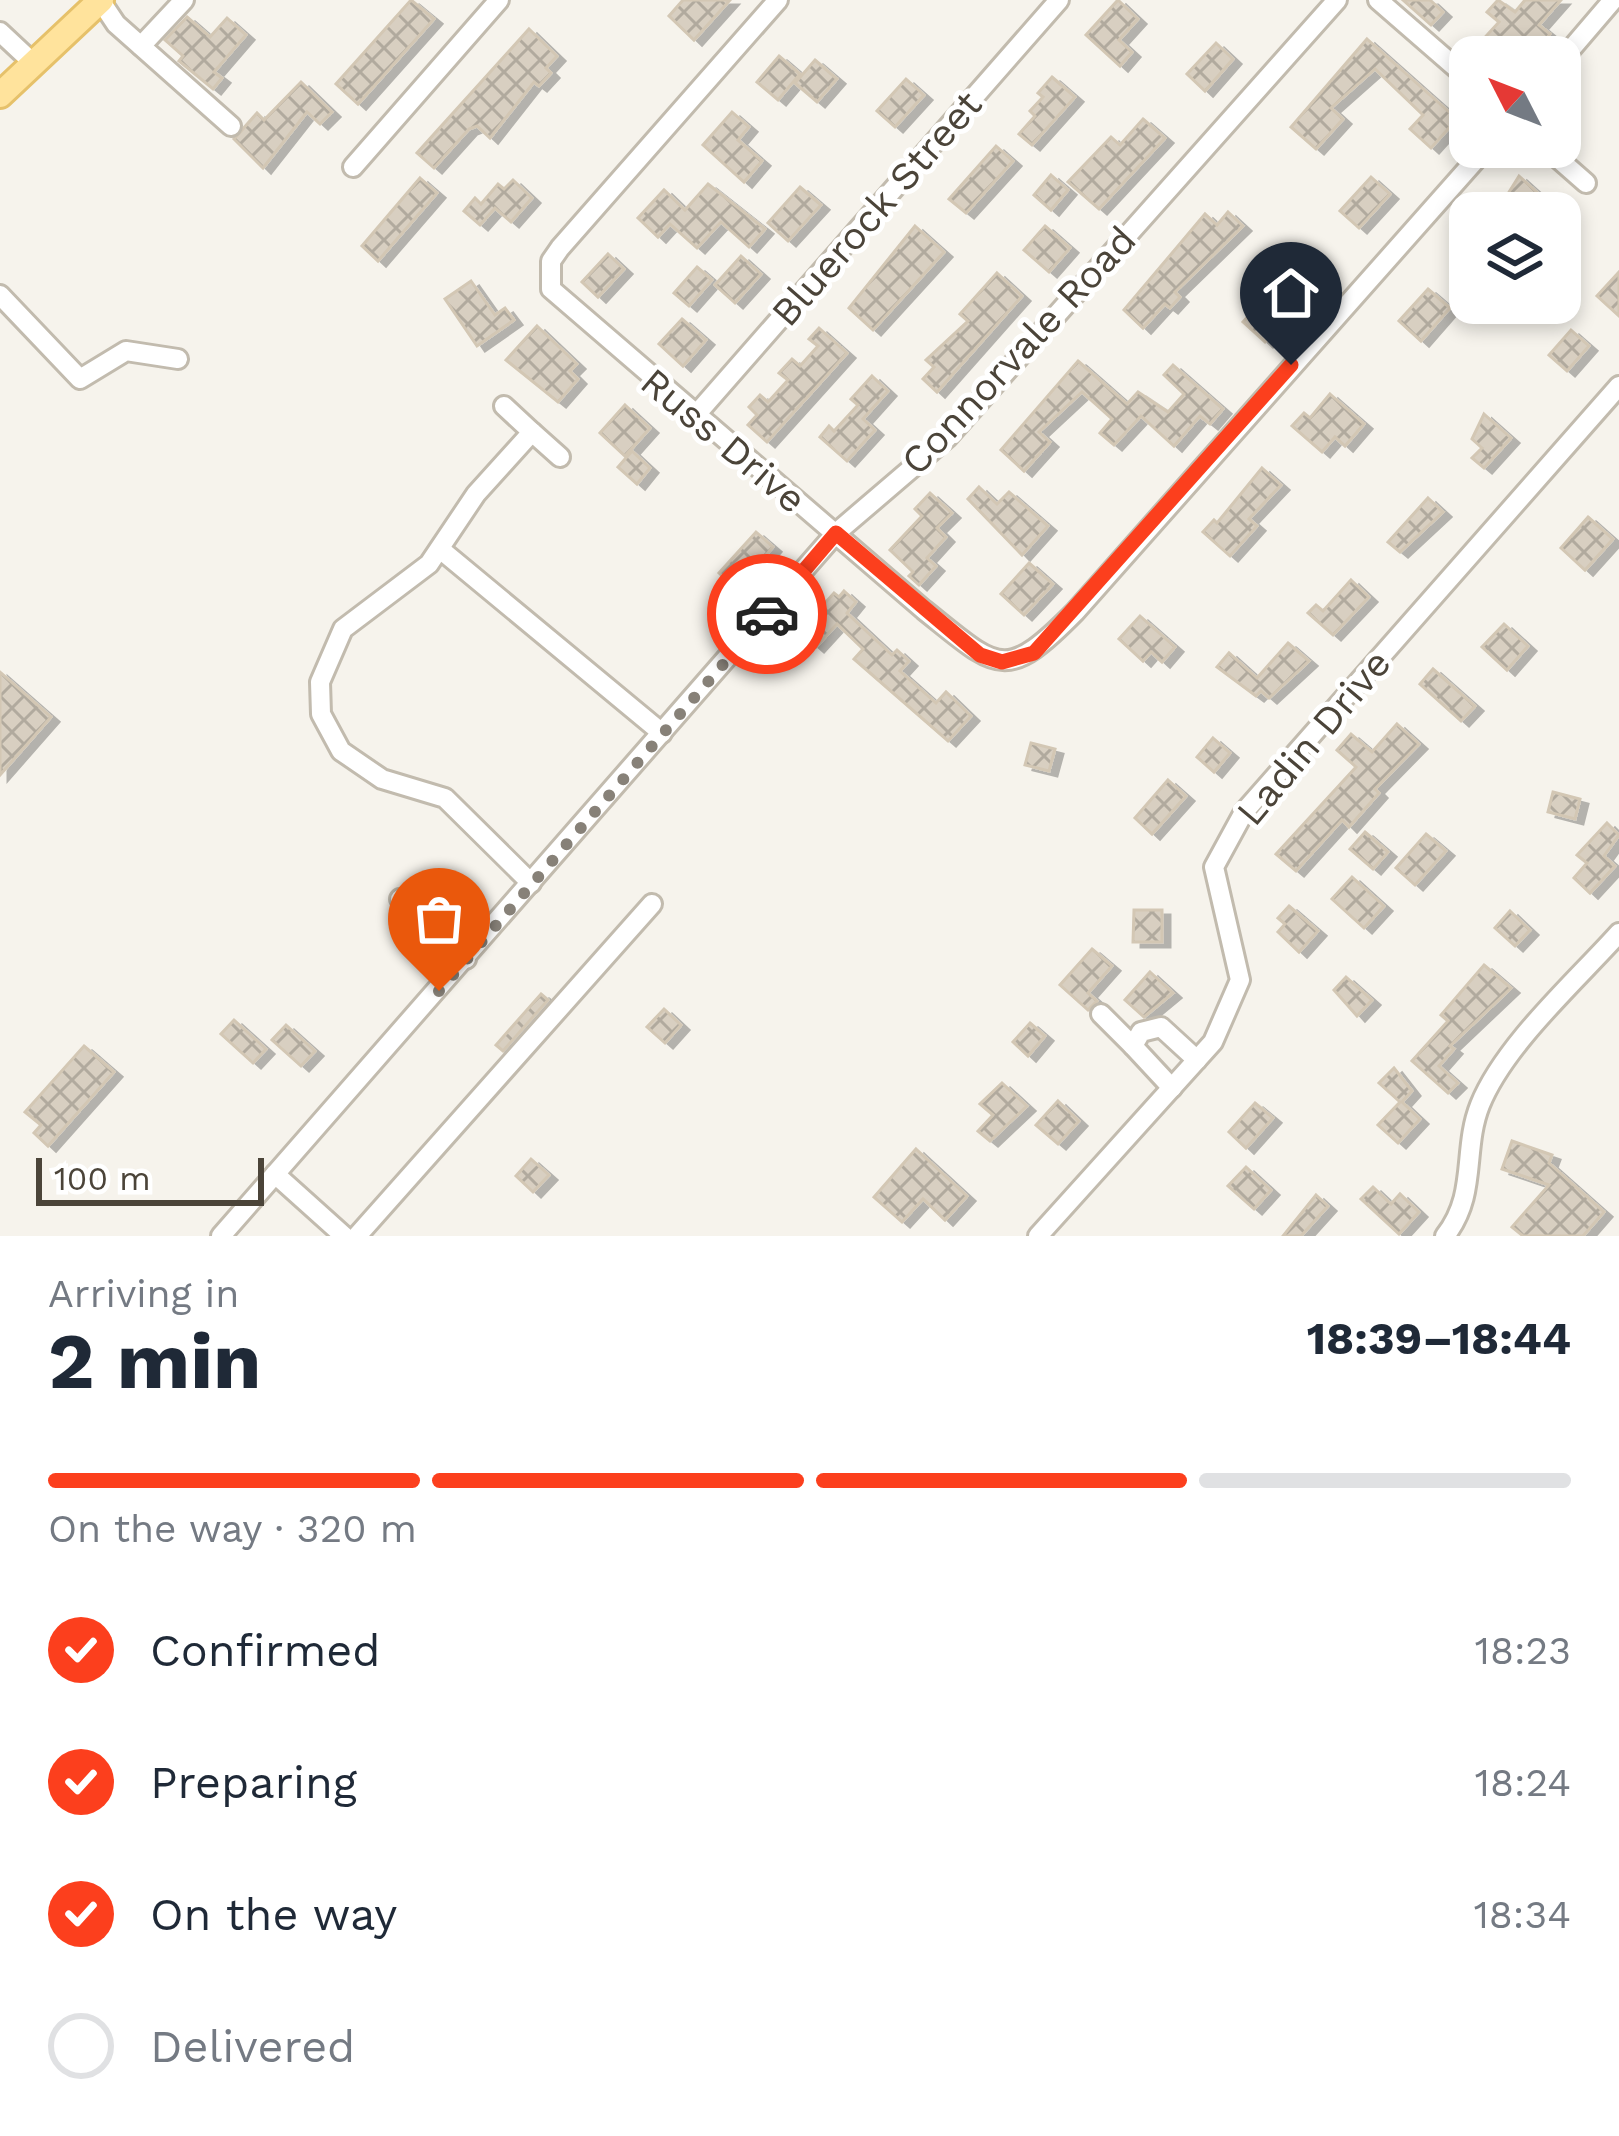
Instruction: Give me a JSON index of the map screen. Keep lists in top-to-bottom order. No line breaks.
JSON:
{"streets":{"street":["Bluerock Street","Connorvale Road","Russ Drive","Ladin Drive"]},"crossings":[["Bluerock Street","Russ Drive"],["Connorvale Road","Russ Drive"]],"scale_bar":"100 m","north":"top left","page":{"scale":"100 m","heading":["2 min","Arriving in","18:39–18:44"],"bar":"On the way · 320 m","list":[["Confirmed","18:23"],["Preparing","18:24"],["On the way","18:34"],"Delivered"]}}
